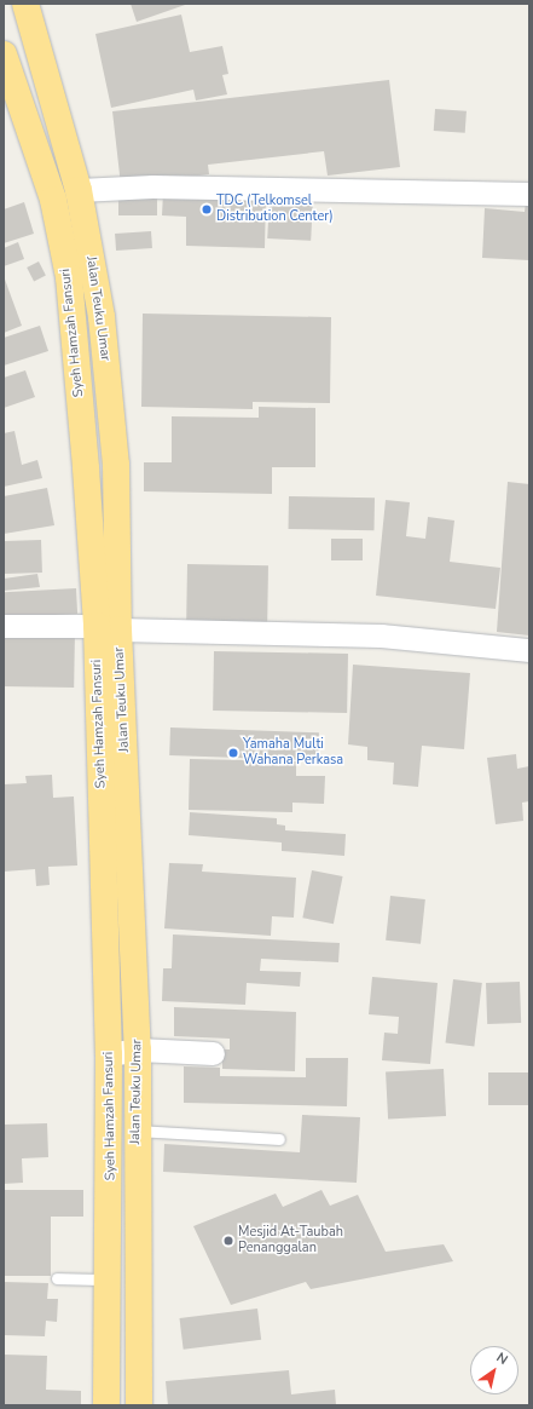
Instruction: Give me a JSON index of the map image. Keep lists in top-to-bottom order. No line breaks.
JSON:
{"streets":{"highway":["Jalan Teuku Umar","Syeh Hamzah Fansuri"]},"crossings":[["Jalan Teuku Umar","Syeh Hamzah Fansuri"]],"places":["TDC (Telkomsel Distribution Center)","Yamaha Multi Wahana Perkasa","Mesjid At-Taubah Penanggalan"],"north":"top right"}
